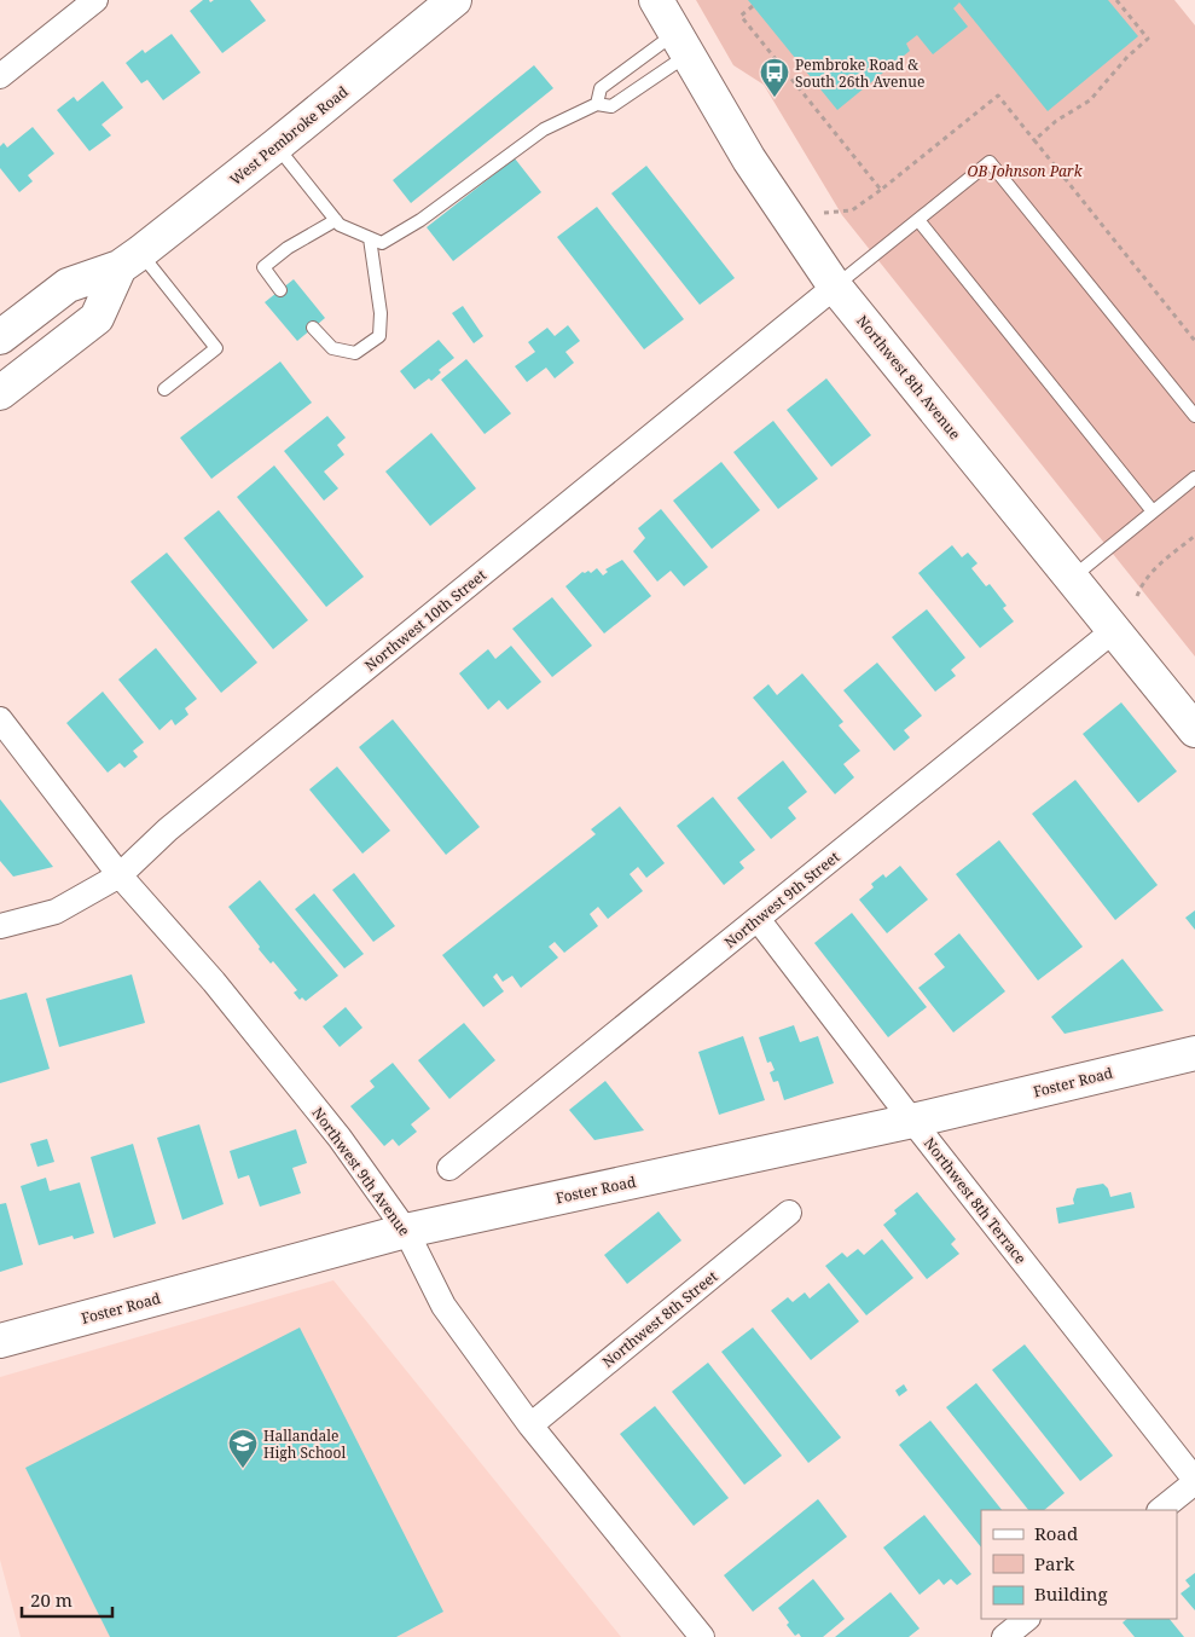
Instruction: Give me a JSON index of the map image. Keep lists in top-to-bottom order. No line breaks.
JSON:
{"streets":{"street":["West Pembroke Road","Northwest 8th Avenue","Northwest 10th Street","Northwest 9th Street","Foster Road","Northwest 9th Avenue","Northwest 8th Terrace","Northwest 8th Street"]},"crossings":[["Northwest 8th Avenue","Northwest 10th Street"],["Northwest 8th Avenue","Northwest 9th Street"],["Northwest 10th Street","Northwest 9th Avenue"],["Northwest 9th Street","Northwest 8th Terrace"],["Foster Road","Northwest 9th Avenue"],["Foster Road","Northwest 8th Terrace"],["Northwest 9th Avenue","Northwest 8th Street"]],"parks":["OB Johnson Park"],"places":{"bus stop":["Pembroke Road & South 26th Avenue"],"school or university":["Hallandale High School"]},"legend":["Road","Park","Building"],"scale_bar":"20 m"}
